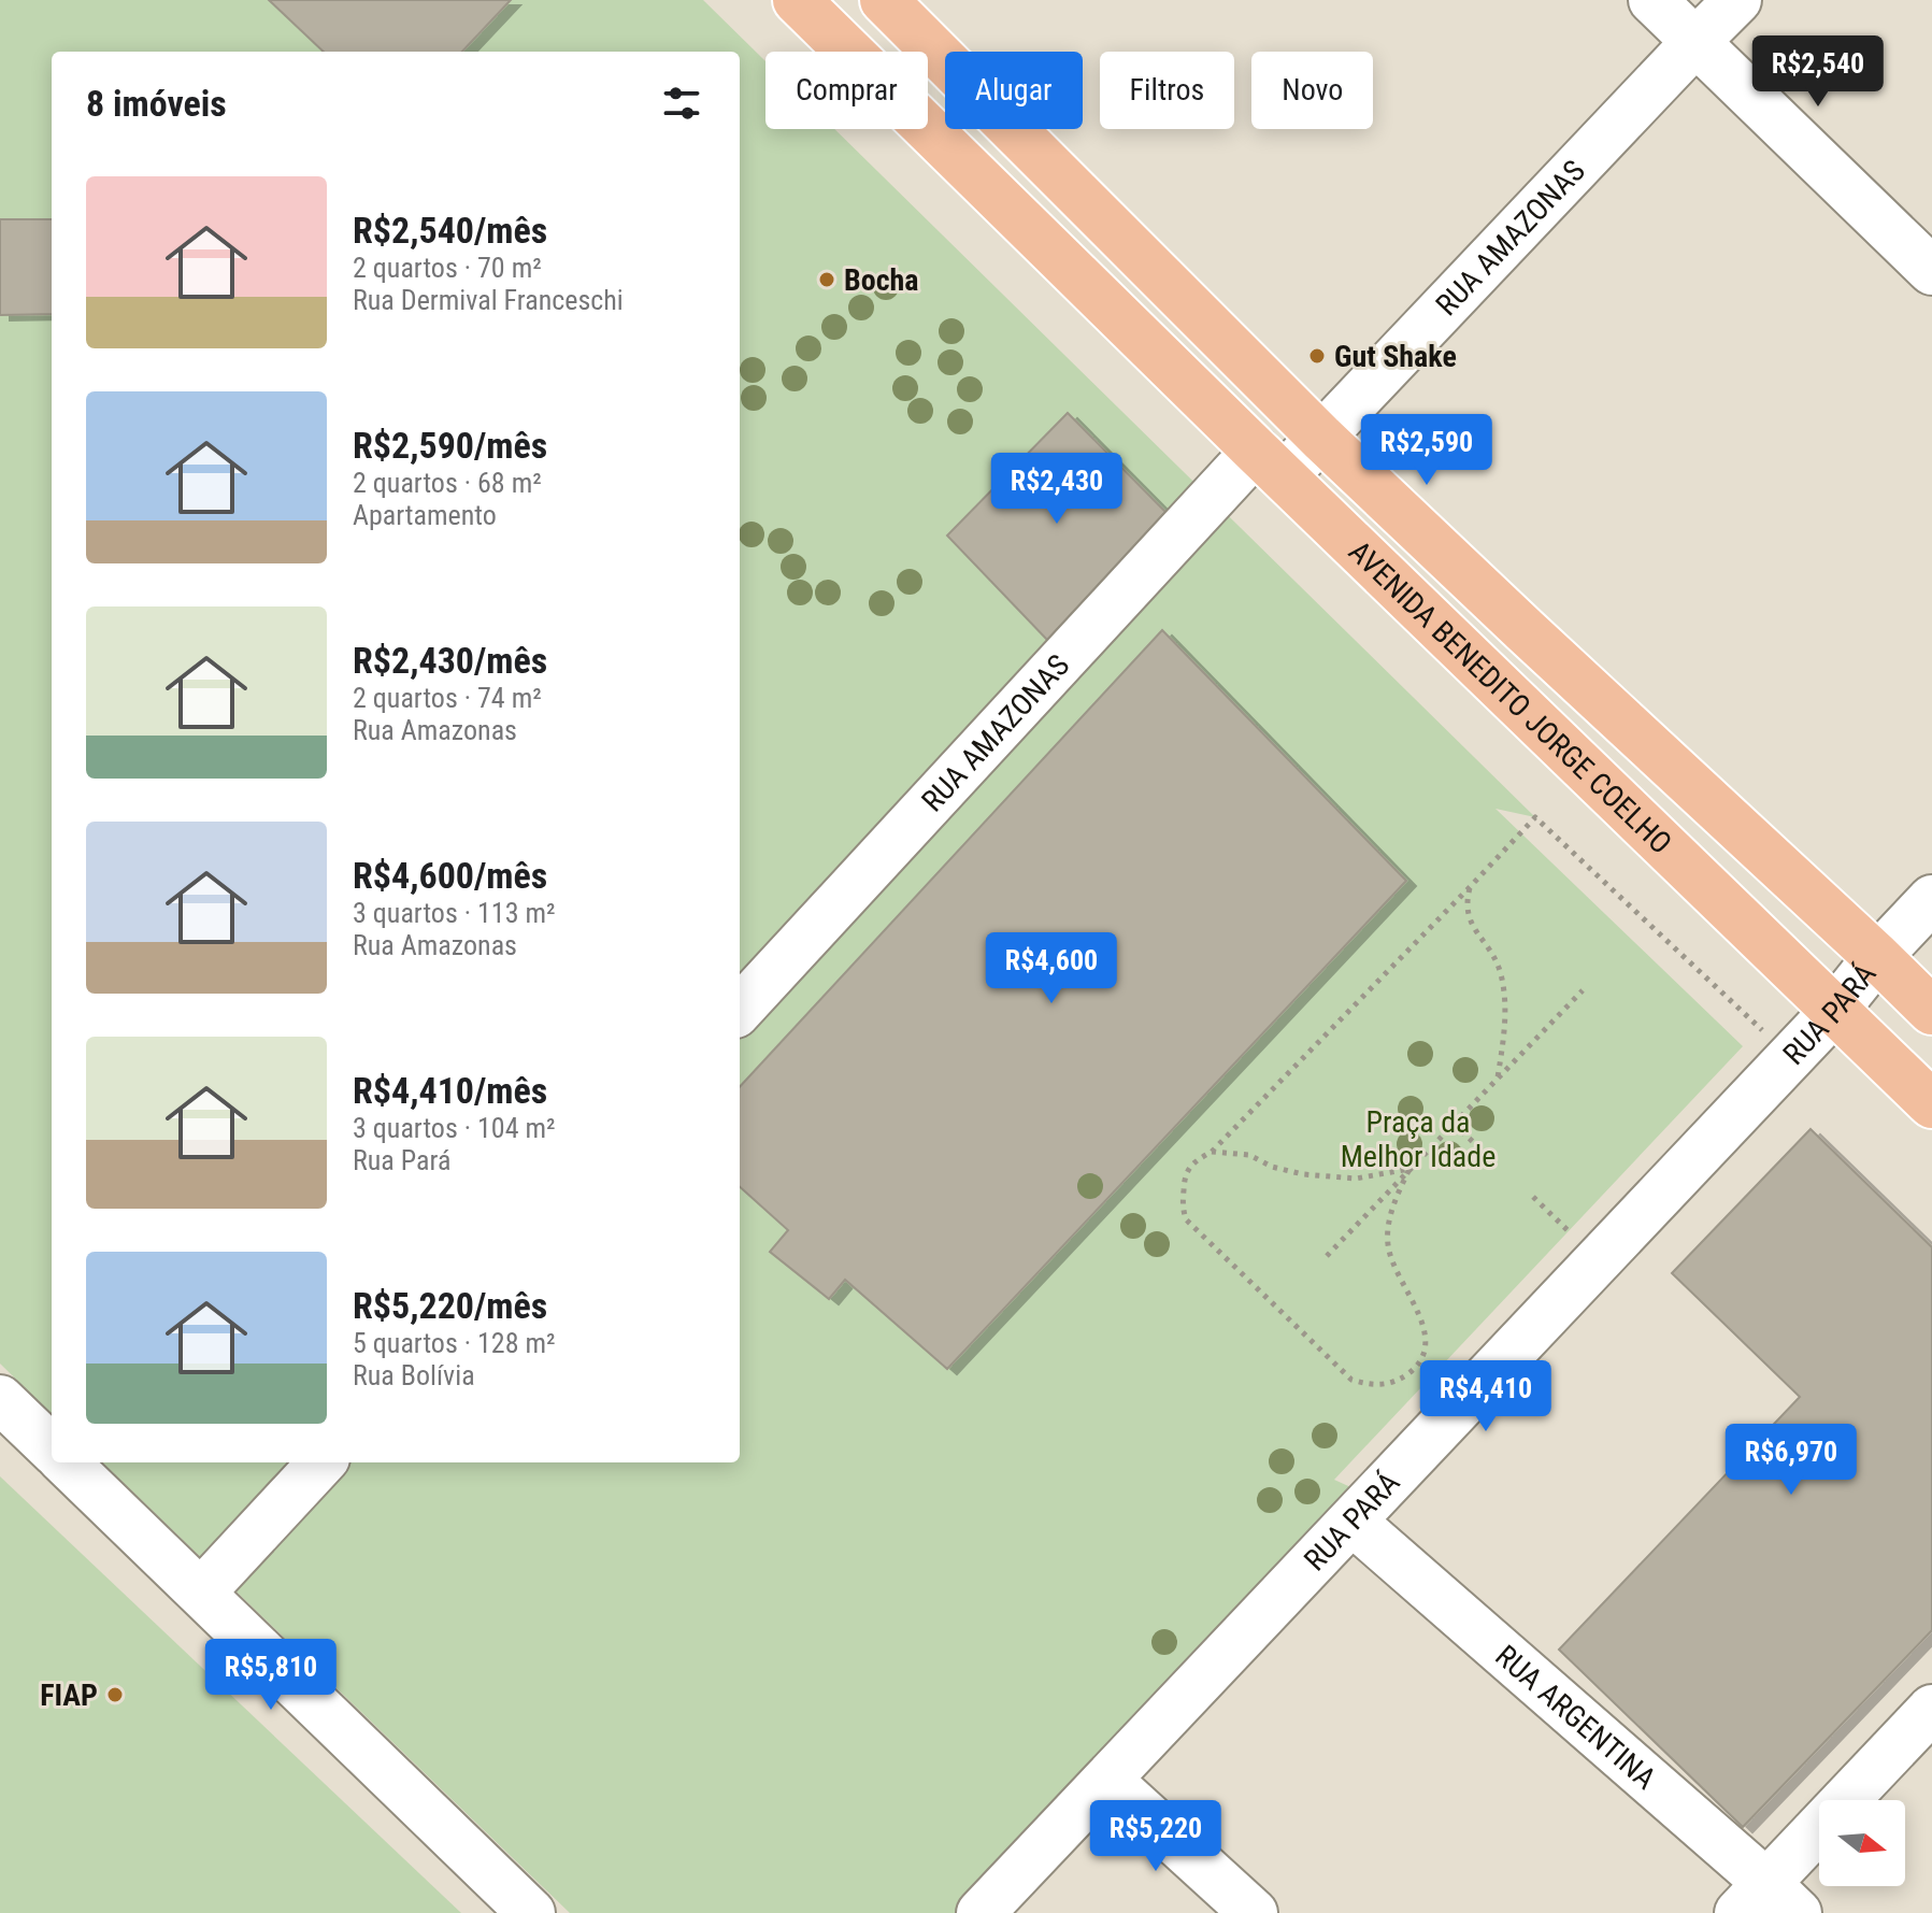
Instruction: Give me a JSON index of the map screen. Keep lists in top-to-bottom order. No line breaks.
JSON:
{"streets":{"main road":["AVENIDA BENEDITO JORGE COELHO"],"street":["RUA AMAZONAS","RUA PARÁ","RUA ARGENTINA"]},"crossings":[["RUA AMAZONAS","AVENIDA BENEDITO JORGE COELHO"],["AVENIDA BENEDITO JORGE COELHO","RUA PARÁ"],["RUA PARÁ","RUA ARGENTINA"]],"parks":["Praça da Melhor Idade"],"places":["Bocha","Gut Shake","FIAP"],"north":"right","page":{"price":["R$2,540","R$2,590","R$2,430","R$4,600","R$4,410","R$6,970","R$5,810","R$5,220"],"chip":["Comprar","Alugar","Filtros","Novo"],"heading":"8 imóveis","list":[{"name":"R$2,540/mês","note":"2 quartos · 70 m² · Rua Dermival Franceschi"},{"name":"R$2,590/mês","note":"2 quartos · 68 m² · Apartamento"},{"name":"R$2,430/mês","note":"2 quartos · 74 m² · Rua Amazonas"},{"name":"R$4,600/mês","note":"3 quartos · 113 m² · Rua Amazonas"},{"name":"R$4,410/mês","note":"3 quartos · 104 m² · Rua Pará"},{"name":"R$5,220/mês","note":"5 quartos · 128 m² · Rua Bolívia"}]}}
